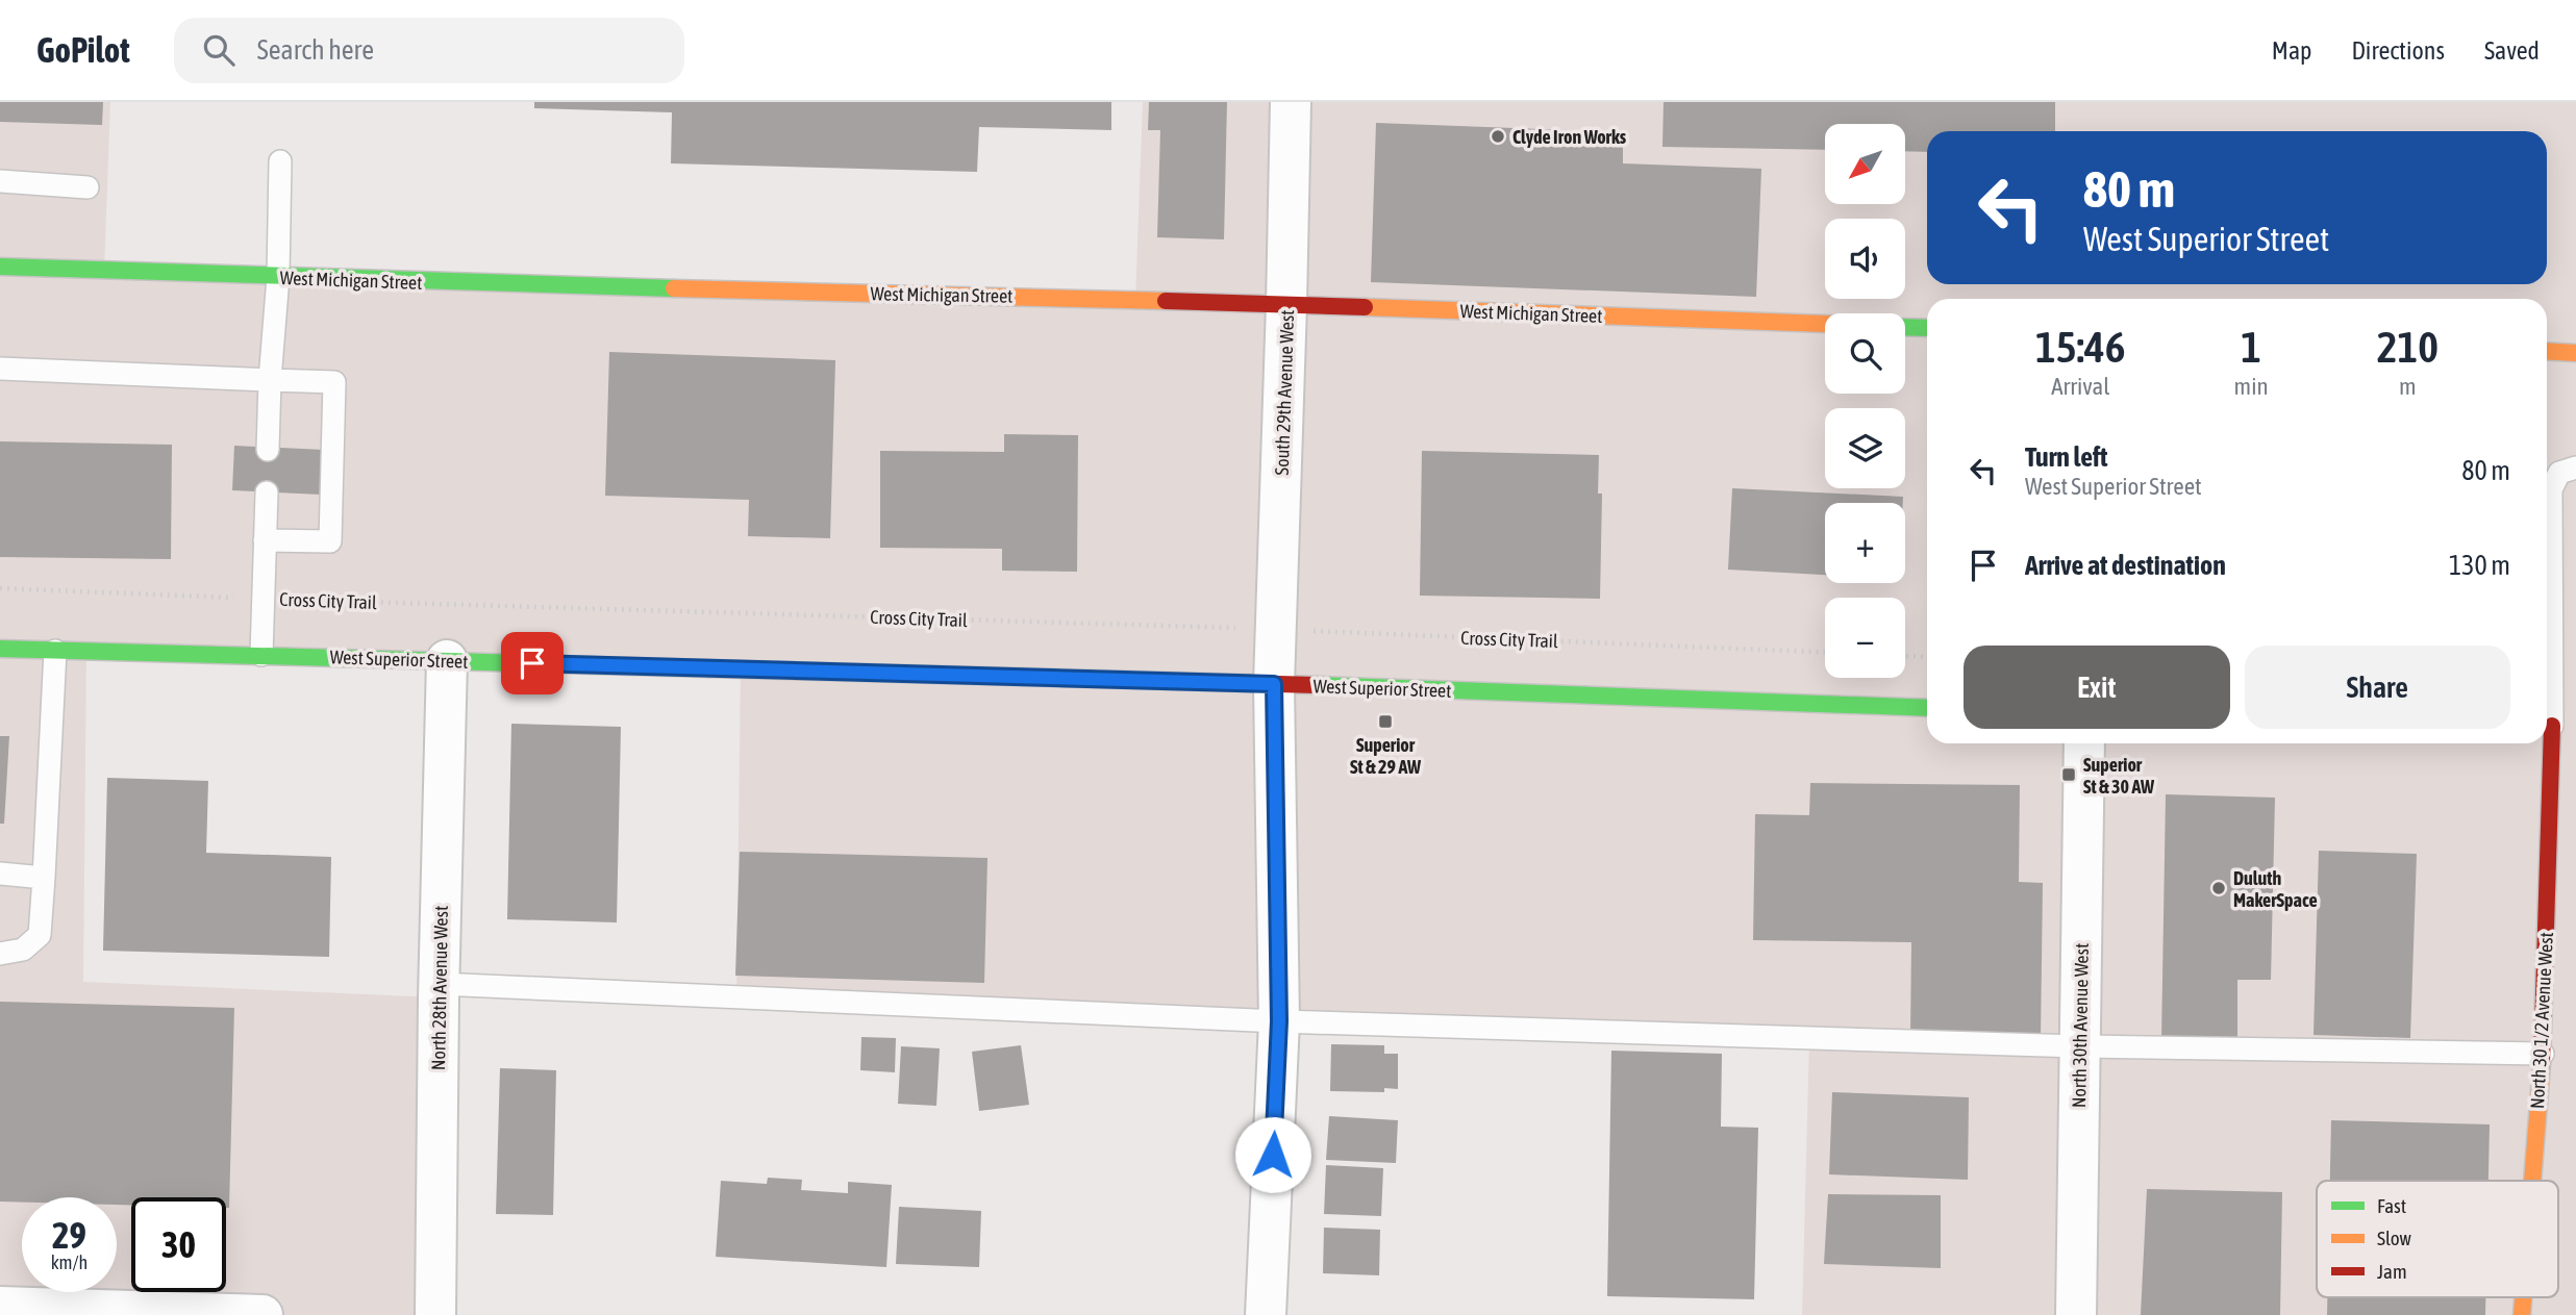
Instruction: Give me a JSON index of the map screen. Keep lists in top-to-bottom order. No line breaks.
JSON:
{"streets":{"street":["West Michigan Street","South 29th Avenue West","West Superior Street","North 28th Avenue West","North 30 1/2 Avenue West","North 30th Avenue West"],"path":["Cross City Trail"]},"crossings":[["West Michigan Street","South 29th Avenue West"],["South 29th Avenue West","Cross City Trail"],["South 29th Avenue West","West Superior Street"],["West Superior Street","North 28th Avenue West"]],"places":{"other":["Clyde Iron Works","Duluth MakerSpace"],"transit":["Superior St & 29 AW","Superior St & 30 AW"]},"legend":["Fast","Slow","Jam"],"north":"bottom left","page":{"header":"GoPilot","search":"Search here","nav":["Map","Directions","Saved"],"map_buttons":["+","−"],"turn":["80 m","West Superior Street"],"eta":["15:46","Arrival","1","min","210","m"],"list":[{"name":"Turn left","note":"West Superior Street","value":"80 m"},{"name":"Arrive at destination","value":"130 m"}],"buttons":["Exit","Share"],"speed":"29 km/h","limit":"30"}}
